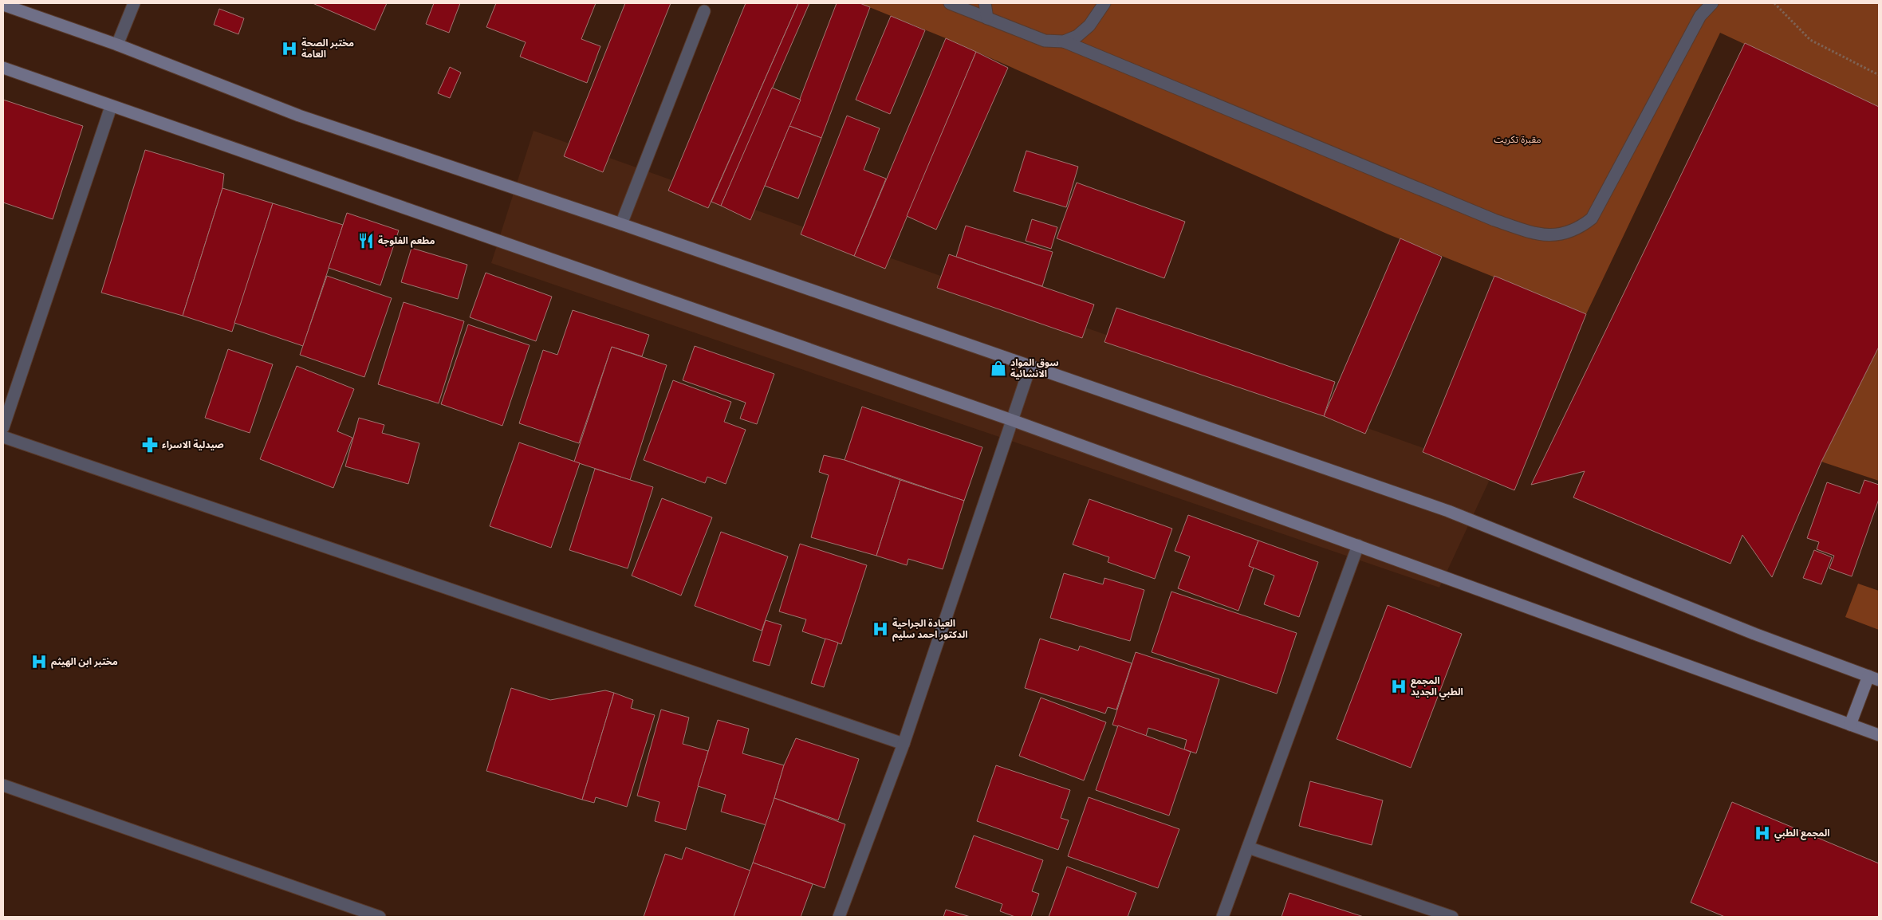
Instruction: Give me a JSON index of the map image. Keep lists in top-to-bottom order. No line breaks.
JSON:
{"parks":["مقبرة تكريت"],"places":{"hospital":["مختبر الصحة العامة","العيادة الجراحية الدكتور احمد سليم","مختبر ابن الهيثم","المجمع الطبي الجديد","المجمع الطبي"],"restaurant":["مطعم الفلوجة"],"shop":["سوق المواد الانشائية"],"pharmacy":["صيدلية الاسراء"]}}
